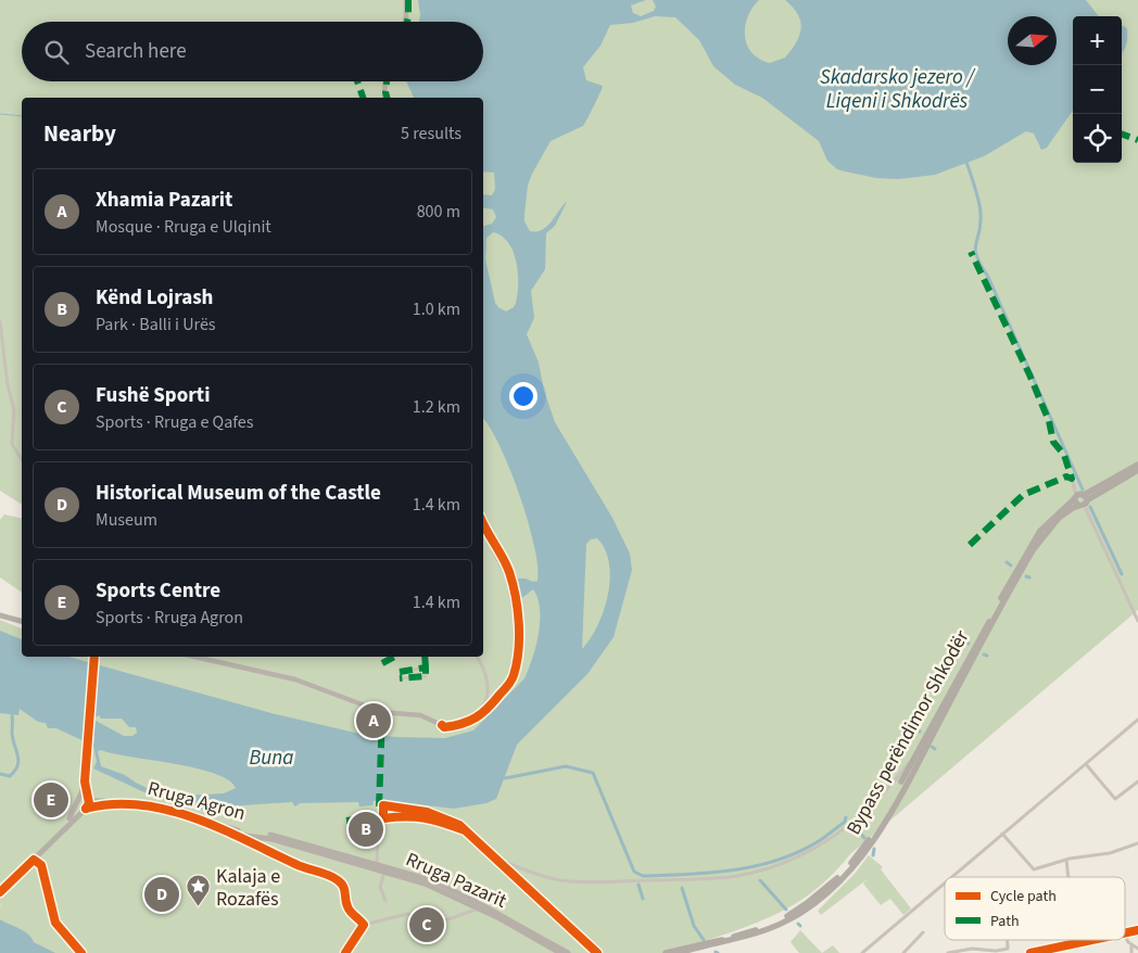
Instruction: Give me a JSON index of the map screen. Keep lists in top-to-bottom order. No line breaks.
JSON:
{"streets":{"highway":["Bypass perëndimor Shkodër"],"main road":["Rruga Agron","Rruga Pazarit"]},"crossings":[["Rruga Agron","Rruga Pazarit"]],"water":["Skadarsko jezero / Liqeni i Shkodrës","Buna"],"places":{"place":["Kalaja e Rozafës"]},"legend":["Cycle path","Path"],"north":"right","page":{"map_buttons":["+","−"],"search":"Search here","heading":["Nearby","5 results"],"list":[{"mark":"A","name":"Xhamia Pazarit","note":"Mosque · Rruga e Ulqinit","value":"800 m"},{"mark":"B","name":"Kënd Lojrash","note":"Park · Balli i Urës","value":"1.0 km"},{"mark":"C","name":"Fushë Sporti","note":"Sports · Rruga e Qafes","value":"1.2 km"},{"mark":"D","name":"Historical Museum of the Castle","note":"Museum","value":"1.4 km"},{"mark":"E","name":"Sports Centre","note":"Sports · Rruga Agron","value":"1.4 km"}],"pins":["A","E","B","D","C"]}}
